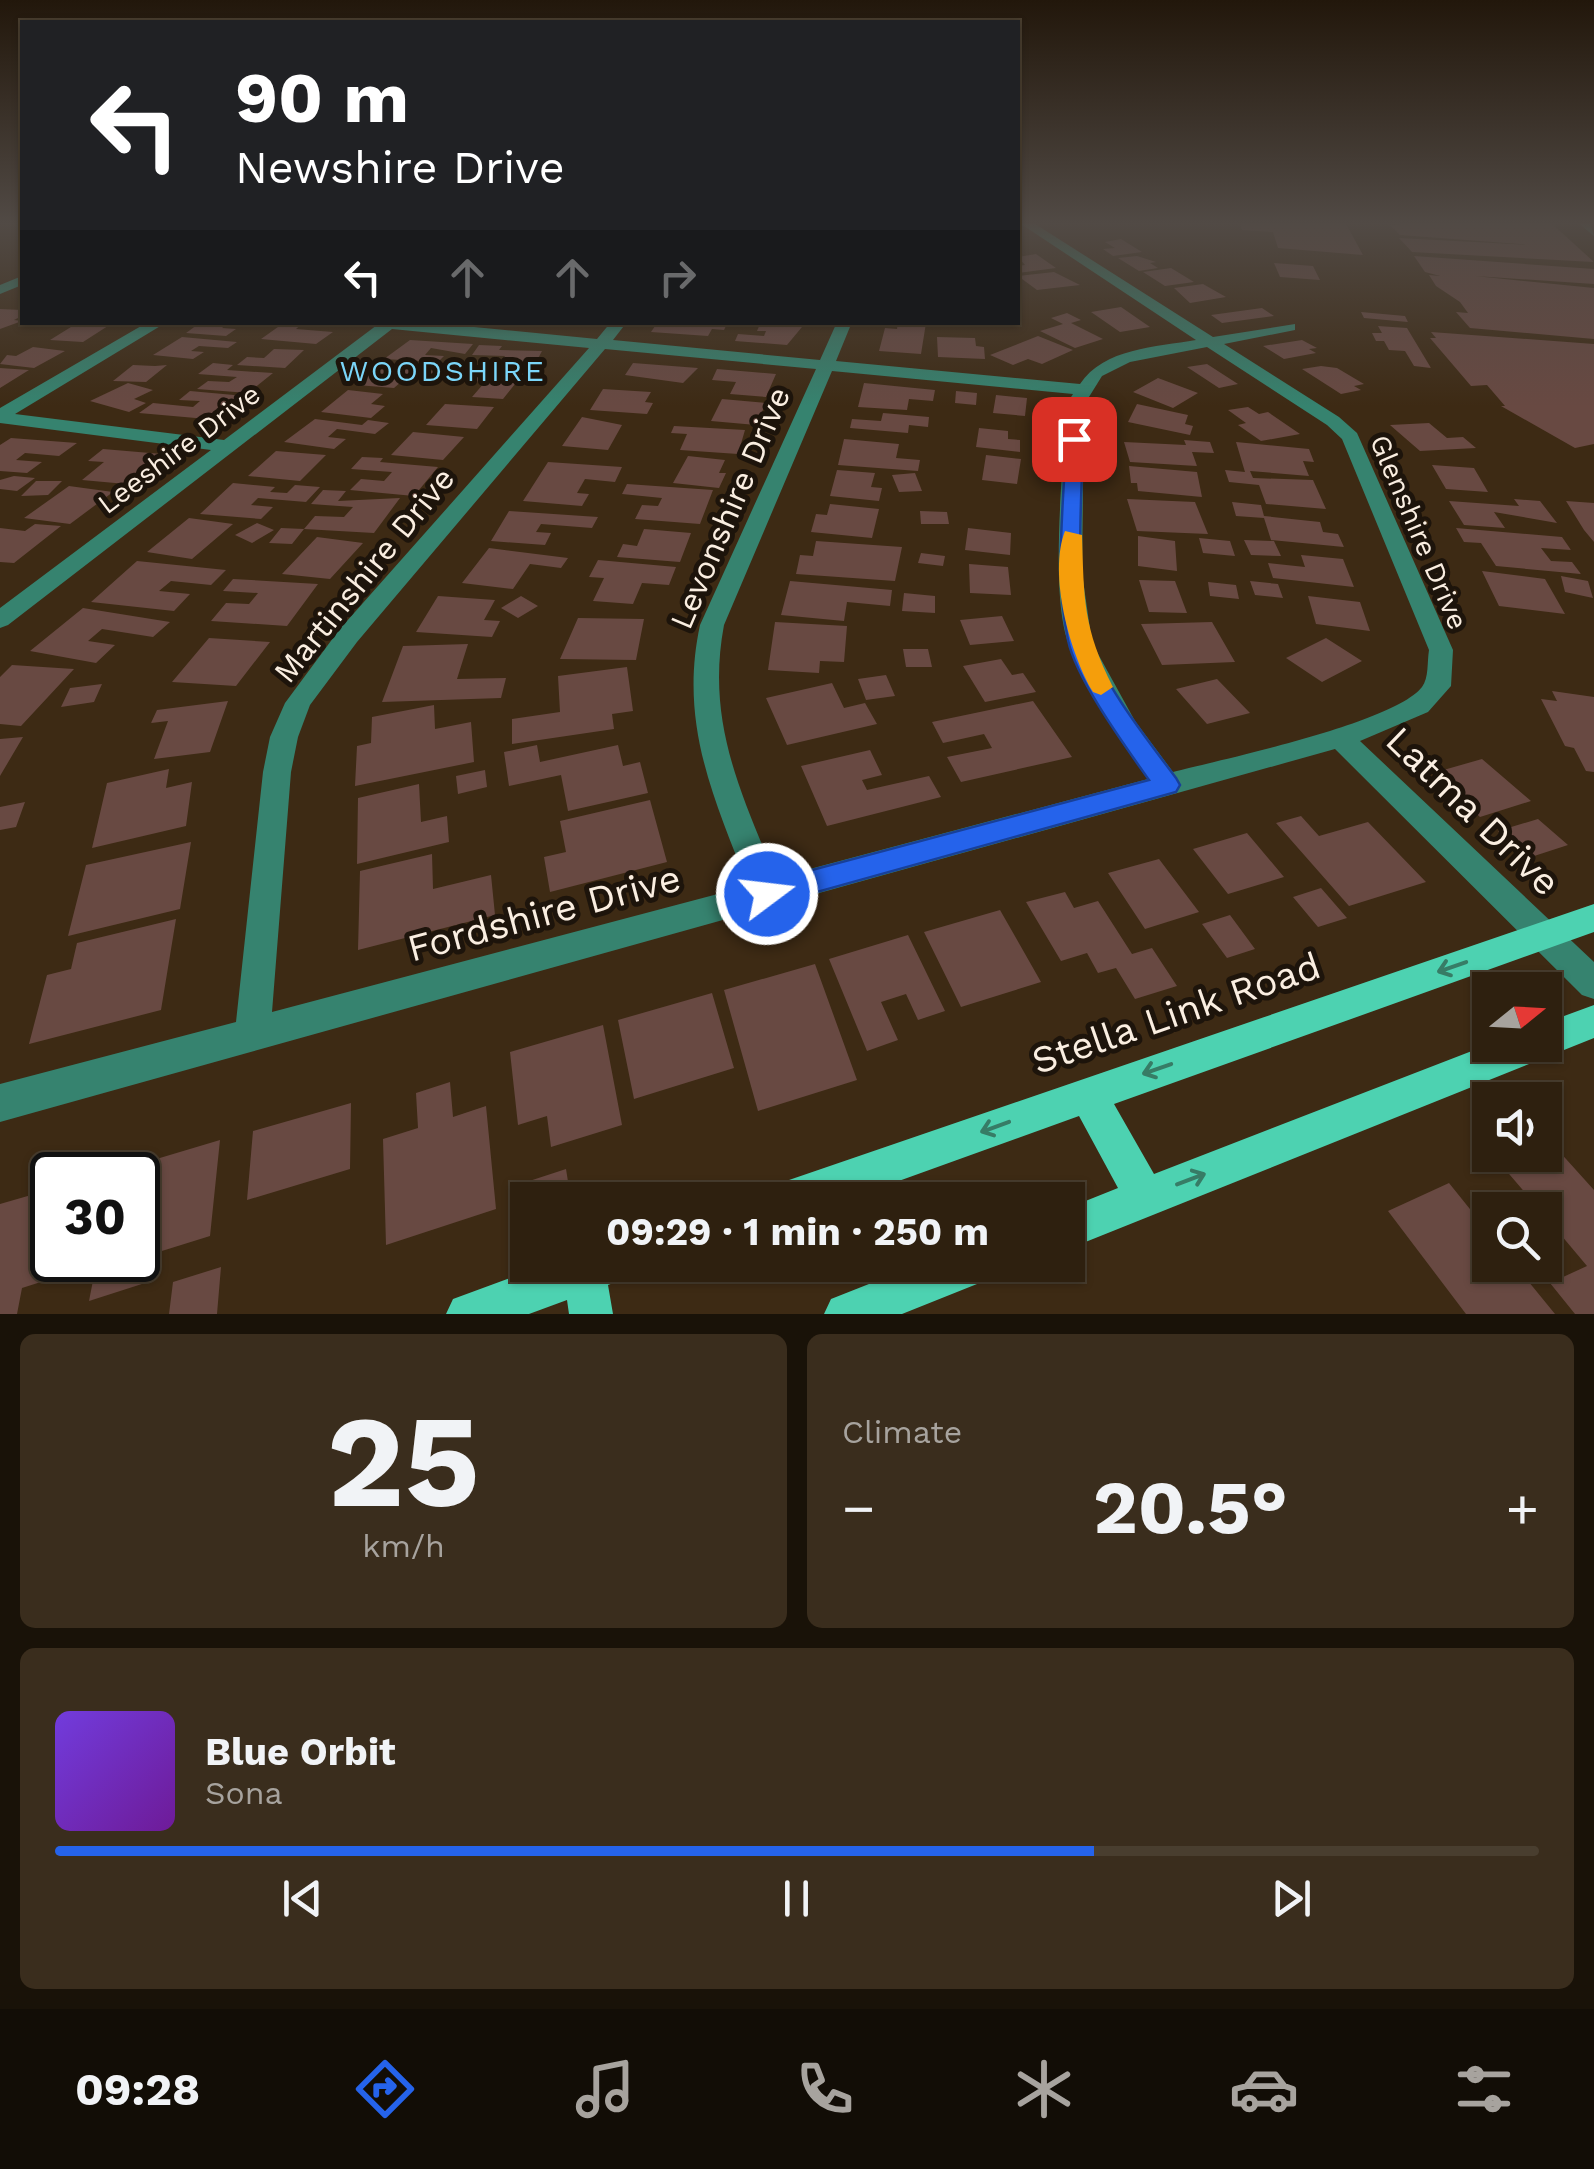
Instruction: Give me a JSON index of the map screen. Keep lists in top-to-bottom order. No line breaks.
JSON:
{"streets":{"main road":["Stella Link Road"],"street":["Leeshire Drive","Levonshire Drive","Glenshire Drive","Martinshire Drive","Latma Drive","Fordshire Drive"]},"crossings":[["Levonshire Drive","Fordshire Drive"],["Glenshire Drive","Latma Drive"],["Glenshire Drive","Fordshire Drive"],["Martinshire Drive","Fordshire Drive"],["Latma Drive","Fordshire Drive"],["Latma Drive","Stella Link Road"]],"districts":["WOODSHIRE"],"north":"right","page":{"turn":["90 m","Newshire Drive"],"limit":"30","trip":"09:29 · 1 min · 250 m","tile":[["25","km/h"],"Climate"],"heat":["−","20.5°","+"],"song":["Blue Orbit","Sona"],"tabs":"09:28"}}
